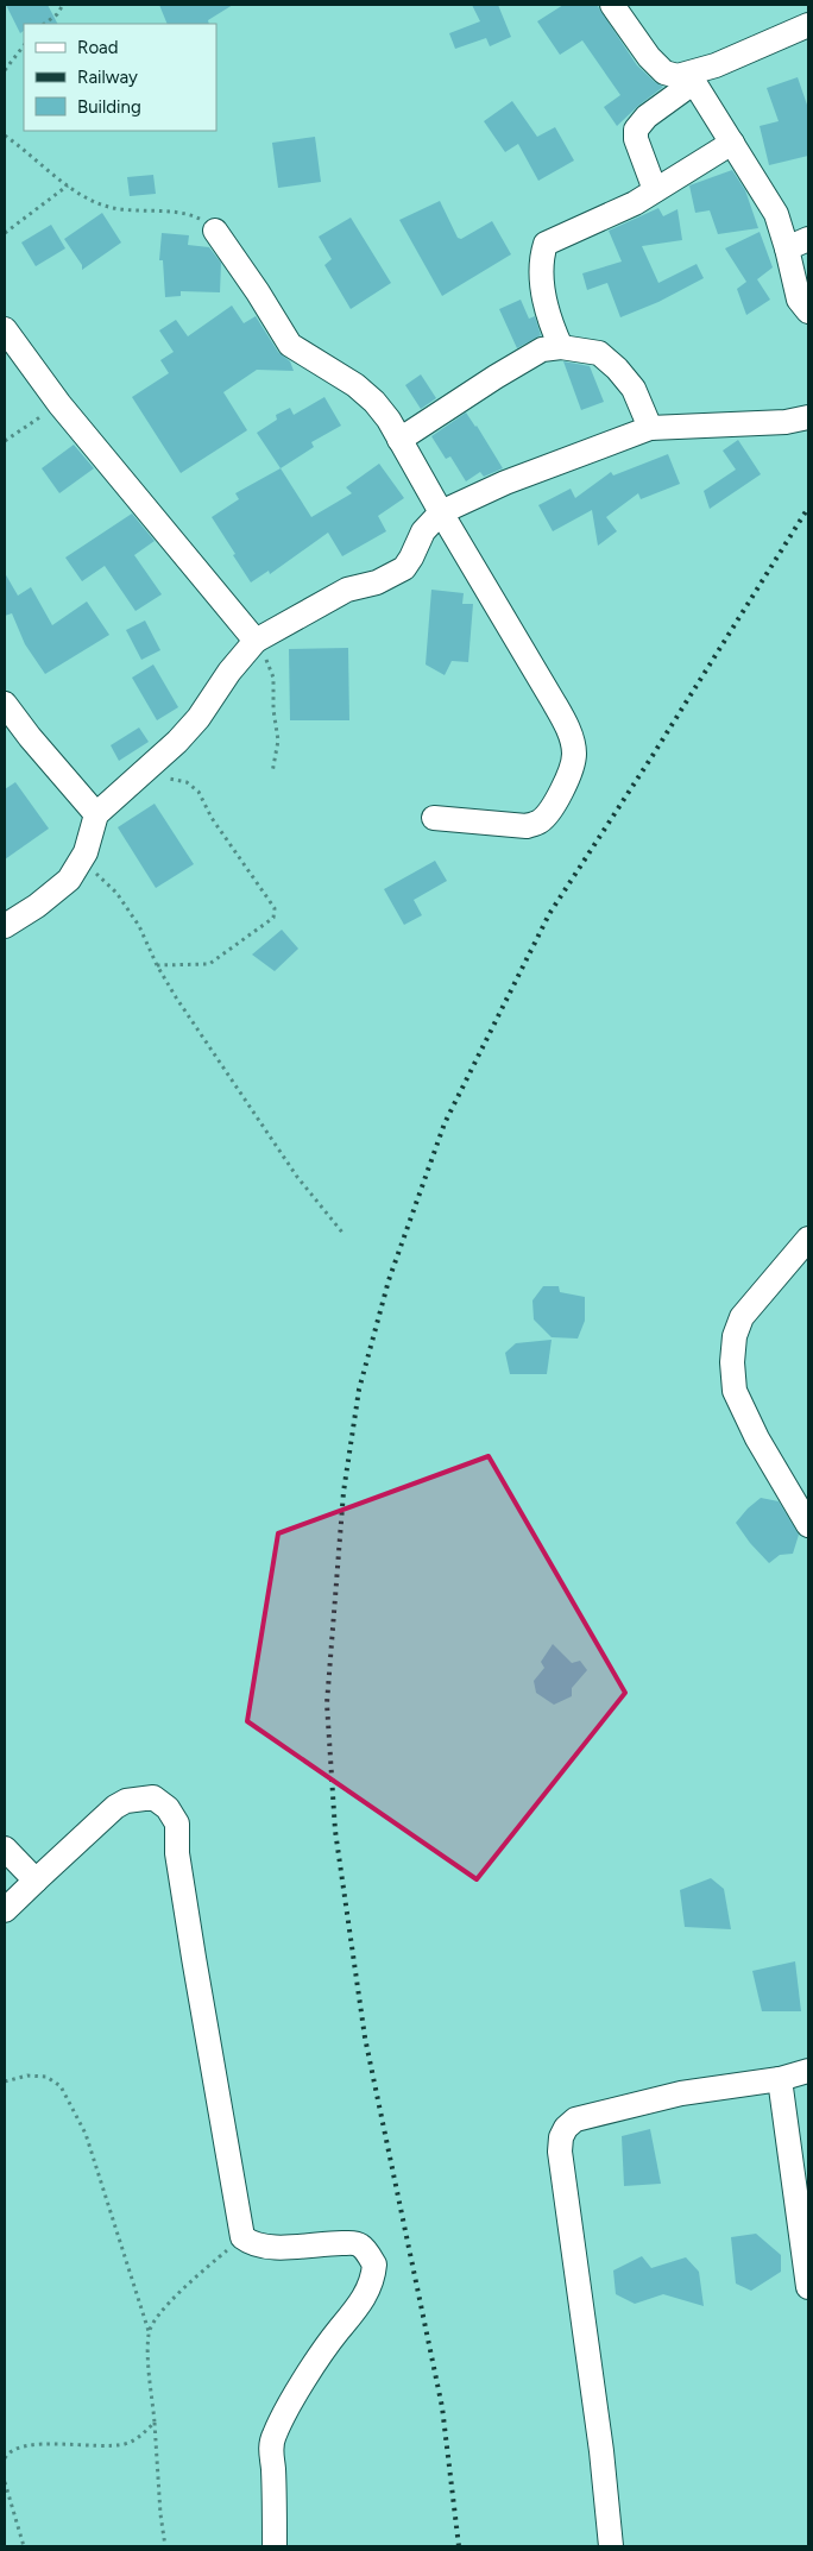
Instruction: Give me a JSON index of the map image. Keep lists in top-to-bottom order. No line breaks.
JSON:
{"legend":["Road","Railway","Building"]}
